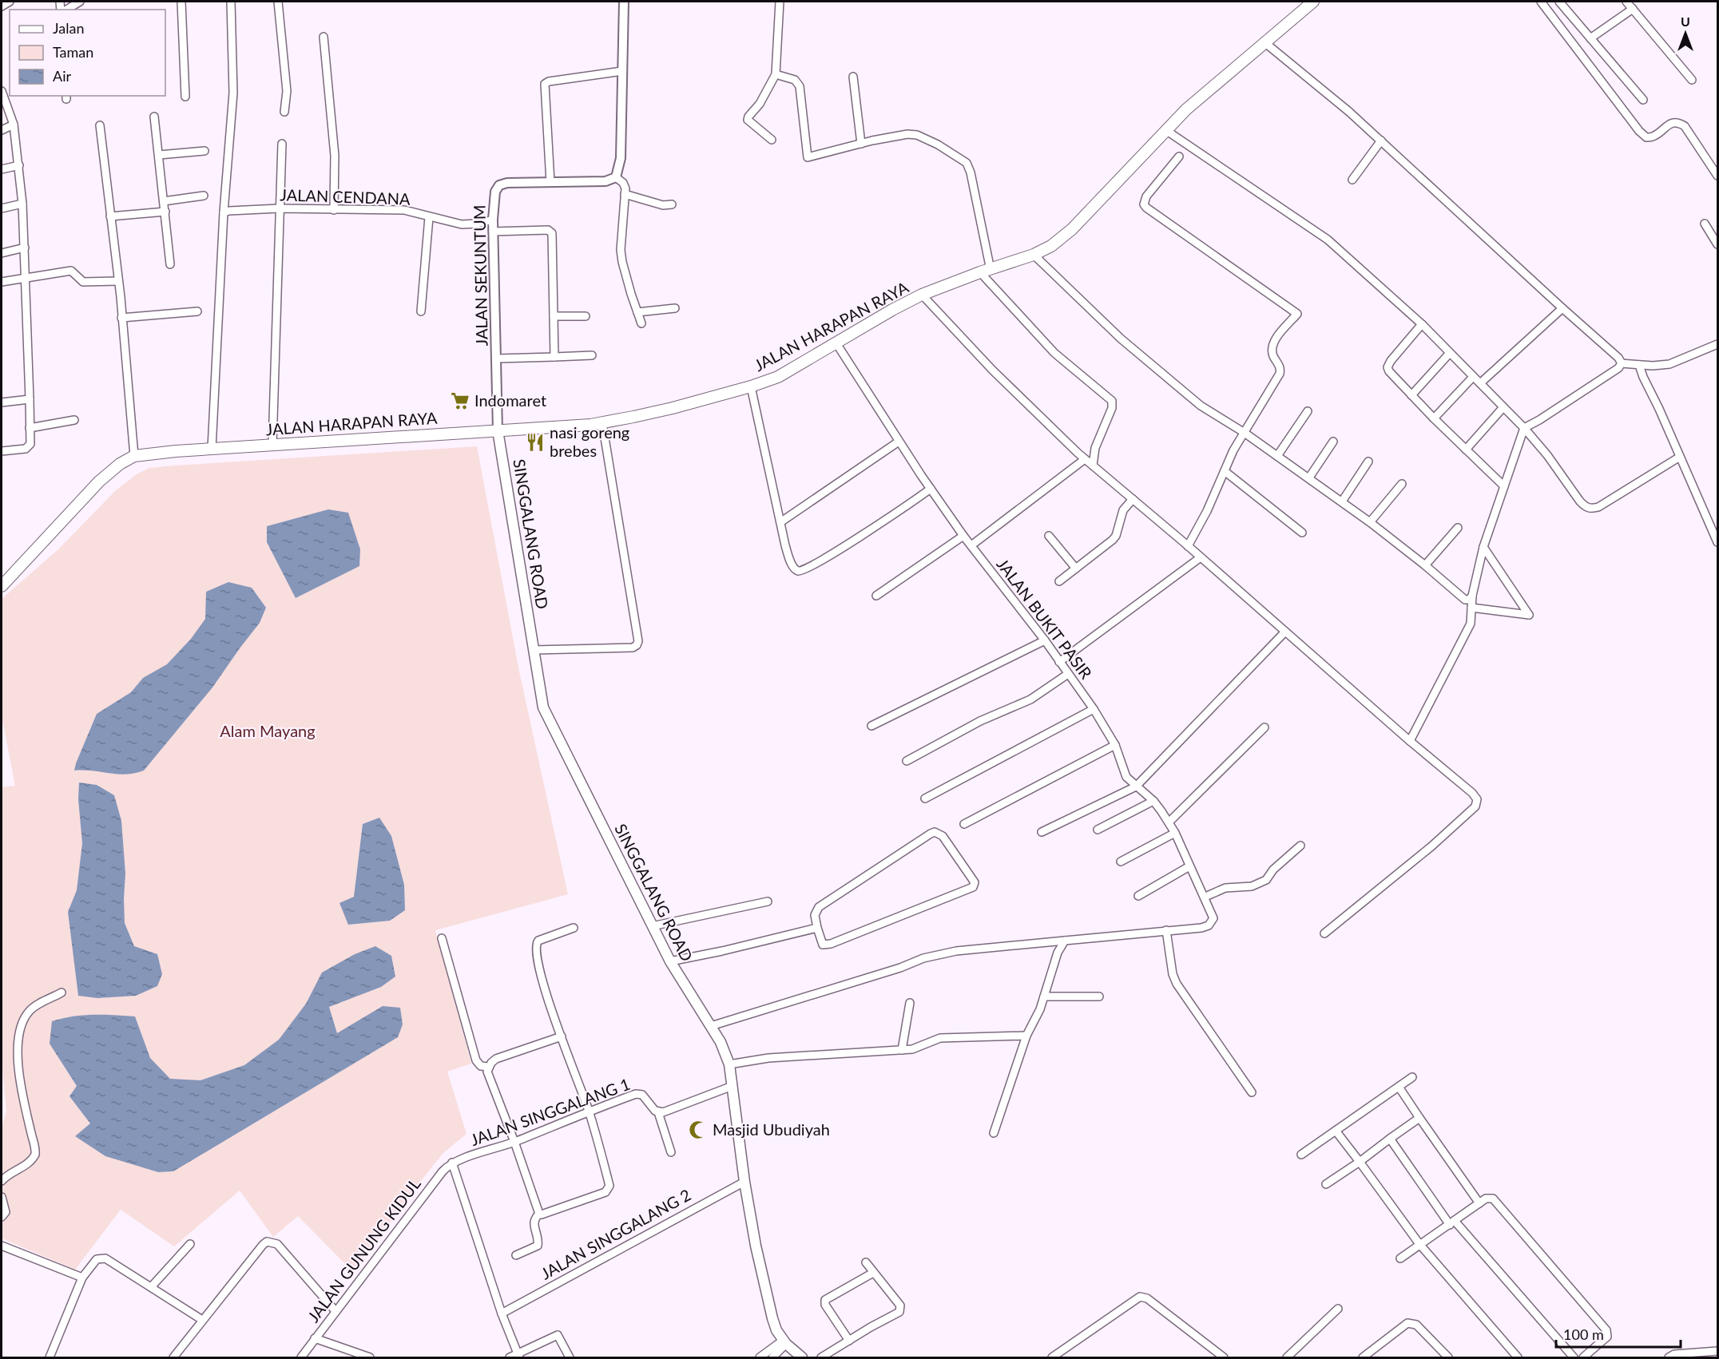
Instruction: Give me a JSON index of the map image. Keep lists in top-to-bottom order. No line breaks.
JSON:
{"streets":{"main road":["JALAN HARAPAN RAYA","SINGGALANG ROAD"],"street":["JALAN CENDANA","JALAN SEKUNTUM","JALAN BUKIT PASIR","JALAN SINGGALANG 1","JALAN SINGGALANG 2","JALAN GUNUNG KIDUL"]},"crossings":[["JALAN CENDANA","JALAN SEKUNTUM"],["JALAN SEKUNTUM","JALAN HARAPAN RAYA"],["JALAN SEKUNTUM","SINGGALANG ROAD"],["JALAN HARAPAN RAYA","SINGGALANG ROAD"],["JALAN HARAPAN RAYA","JALAN BUKIT PASIR"],["SINGGALANG ROAD","JALAN SINGGALANG 2"],["JALAN SINGGALANG 1","JALAN GUNUNG KIDUL"]],"parks":["Alam Mayang"],"places":{"supermarket":["Indomaret"],"restaurant":["nasi goreng brebes"],"mosque":["Masjid Ubudiyah"]},"legend":["Jalan","Taman","Air"],"scale_bar":"100 m","north":"top"}
